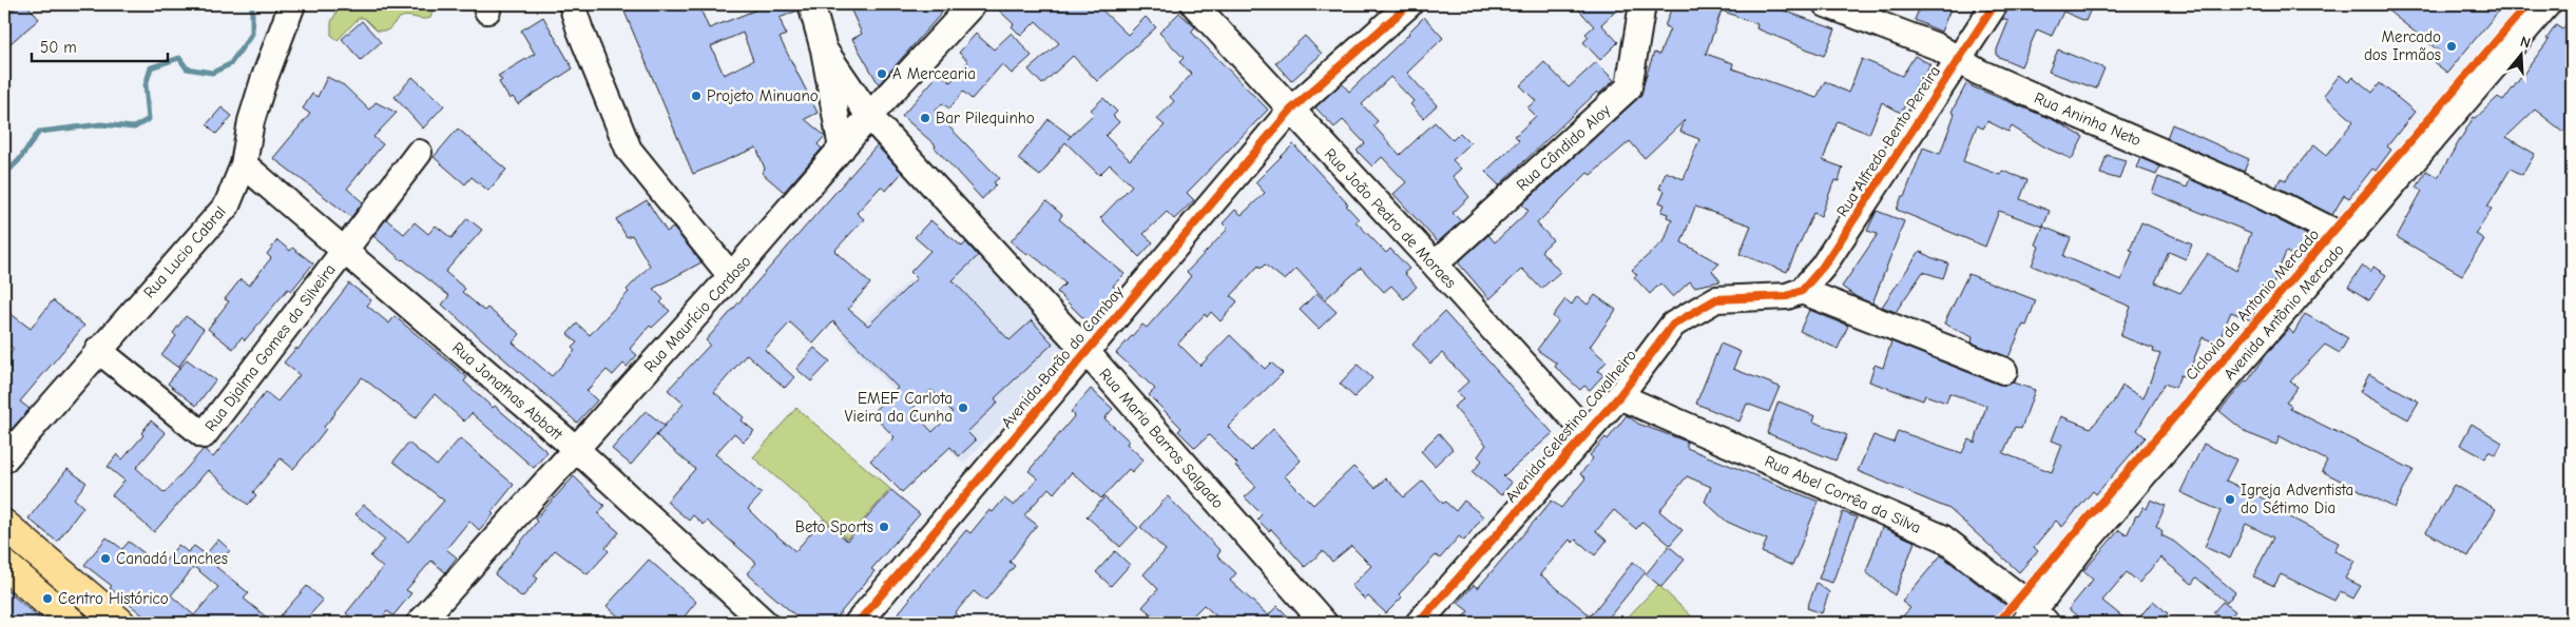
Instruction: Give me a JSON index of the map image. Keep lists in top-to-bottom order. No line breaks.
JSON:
{"streets":{"street":["Rua Aninha Neto","Rua Alfredo Bento Pereira","Rua Cândido Aloy","Rua João Pedro de Moraes","Rua Lucio Cabral","Avenida Antônio Mercado","Rua Maurício Cardoso","Rua Djalma Gomes da Silveira","Avenida Barão do Cambay","Rua Jonathas Abbott","Avenida Celestino Cavalheiro","Rua Maria Barros Salgado","Rua Abel Corrêa da Silva"],"cycle path":["Ciclovia da Antonio Mercado"]},"crossings":[["Rua Aninha Neto","Rua Alfredo Bento Pereira"],["Rua Aninha Neto","Avenida Antônio Mercado"],["Rua Alfredo Bento Pereira","Avenida Celestino Cavalheiro"],["Rua Cândido Aloy","Rua João Pedro de Moraes"],["Rua João Pedro de Moraes","Avenida Barão do Cambay"],["Rua João Pedro de Moraes","Avenida Celestino Cavalheiro"],["Rua Lucio Cabral","Rua Djalma Gomes da Silveira"],["Rua Lucio Cabral","Rua Jonathas Abbott"],["Avenida Antônio Mercado","Rua Abel Corrêa da Silva"],["Rua Maurício Cardoso","Rua Jonathas Abbott"],["Rua Maurício Cardoso","Rua Maria Barros Salgado"],["Rua Djalma Gomes da Silveira","Rua Jonathas Abbott"],["Avenida Barão do Cambay","Rua Maria Barros Salgado"],["Avenida Celestino Cavalheiro","Rua Abel Corrêa da Silva"]],"places":["Mercado dos Irmãos","A Mercearia","Projeto Minuano","Bar Pilequinho","EMEF Carlota Vieira da Cunha","Igreja Adventista do Sétimo Dia","Beto Sports","Canadá Lanches","Centro Histórico"],"scale_bar":"50 m","north":"top"}
